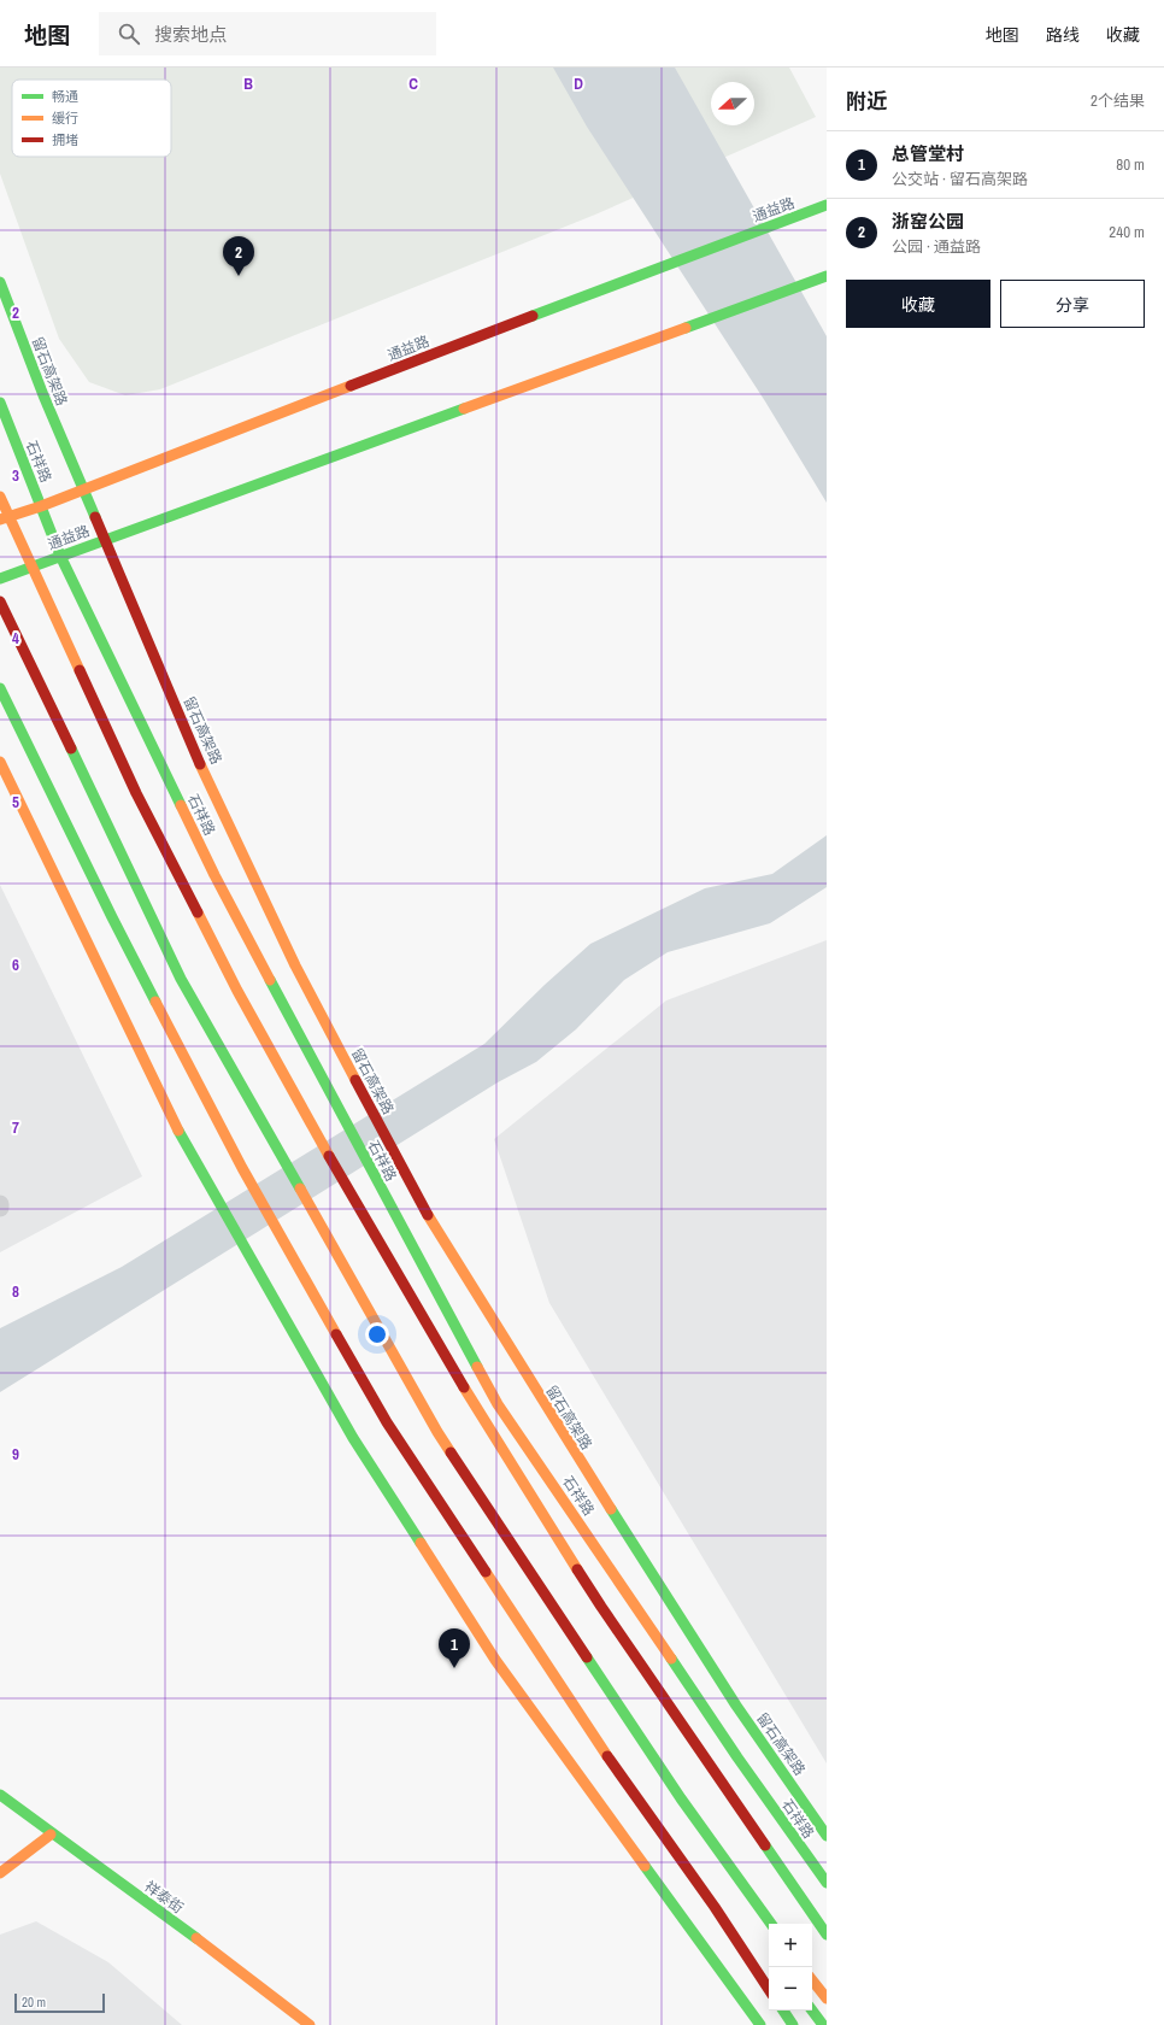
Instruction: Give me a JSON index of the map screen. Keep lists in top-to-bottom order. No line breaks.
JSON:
{"streets":{"main road":["通益路","留石高架路","石祥路","祥泰街"]},"crossings":[["通益路","石祥路"]],"legend":["畅通","缓行","拥堵"],"scale_bar":"20 m","north":"left","page":{"header":"地图","search":"搜索地点","nav":["地图","路线","收藏"],"heading":["附近","2个结果"],"list":[{"mark":"1","name":"总管堂村","note":"公交站 · 留石高架路","value":"80 m"},{"mark":"2","name":"浙窑公园","note":"公园 · 通益路","value":"240 m"}],"pins":["2","1"],"buttons":["收藏","分享"],"map_buttons":["+","−"],"scale":"20 m"},"grid":{"columns":["B","C","D"],"rows":["2","3","4","5","6","7","8","9"]}}
